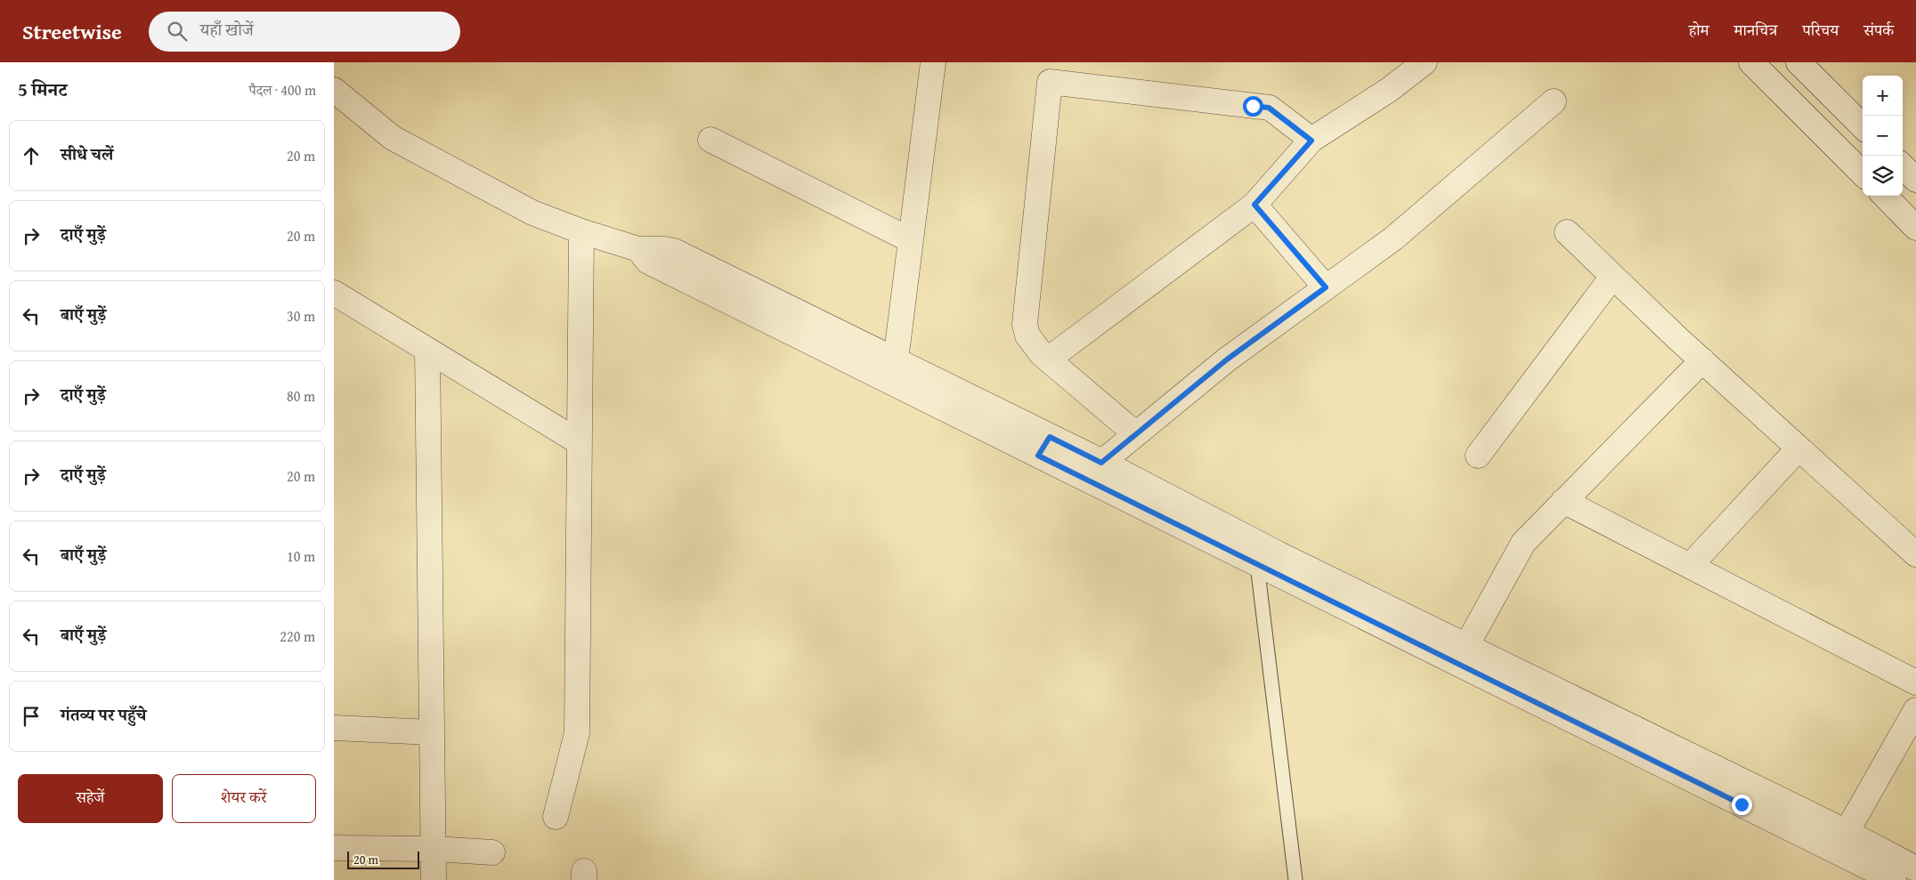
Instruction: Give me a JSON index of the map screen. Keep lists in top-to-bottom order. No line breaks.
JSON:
{"scale_bar":"20 m","page":{"header":"Streetwise","search":"यहाँ खोजें","nav":["होम","मानचित्र","परिचय","संपर्क"],"heading":["5 मिनट","पैदल · 400 m"],"map_buttons":["+","−"],"list":[["सीधे चलें","20 m"],["दाएँ मुड़ें","20 m"],["बाएँ मुड़ें","30 m"],["दाएँ मुड़ें","80 m"],["दाएँ मुड़ें","20 m"],["बाएँ मुड़ें","10 m"],["बाएँ मुड़ें","220 m"],"गंतव्य पर पहुँचे"],"buttons":["सहेजें","शेयर करें"],"scale":"20 m"}}
